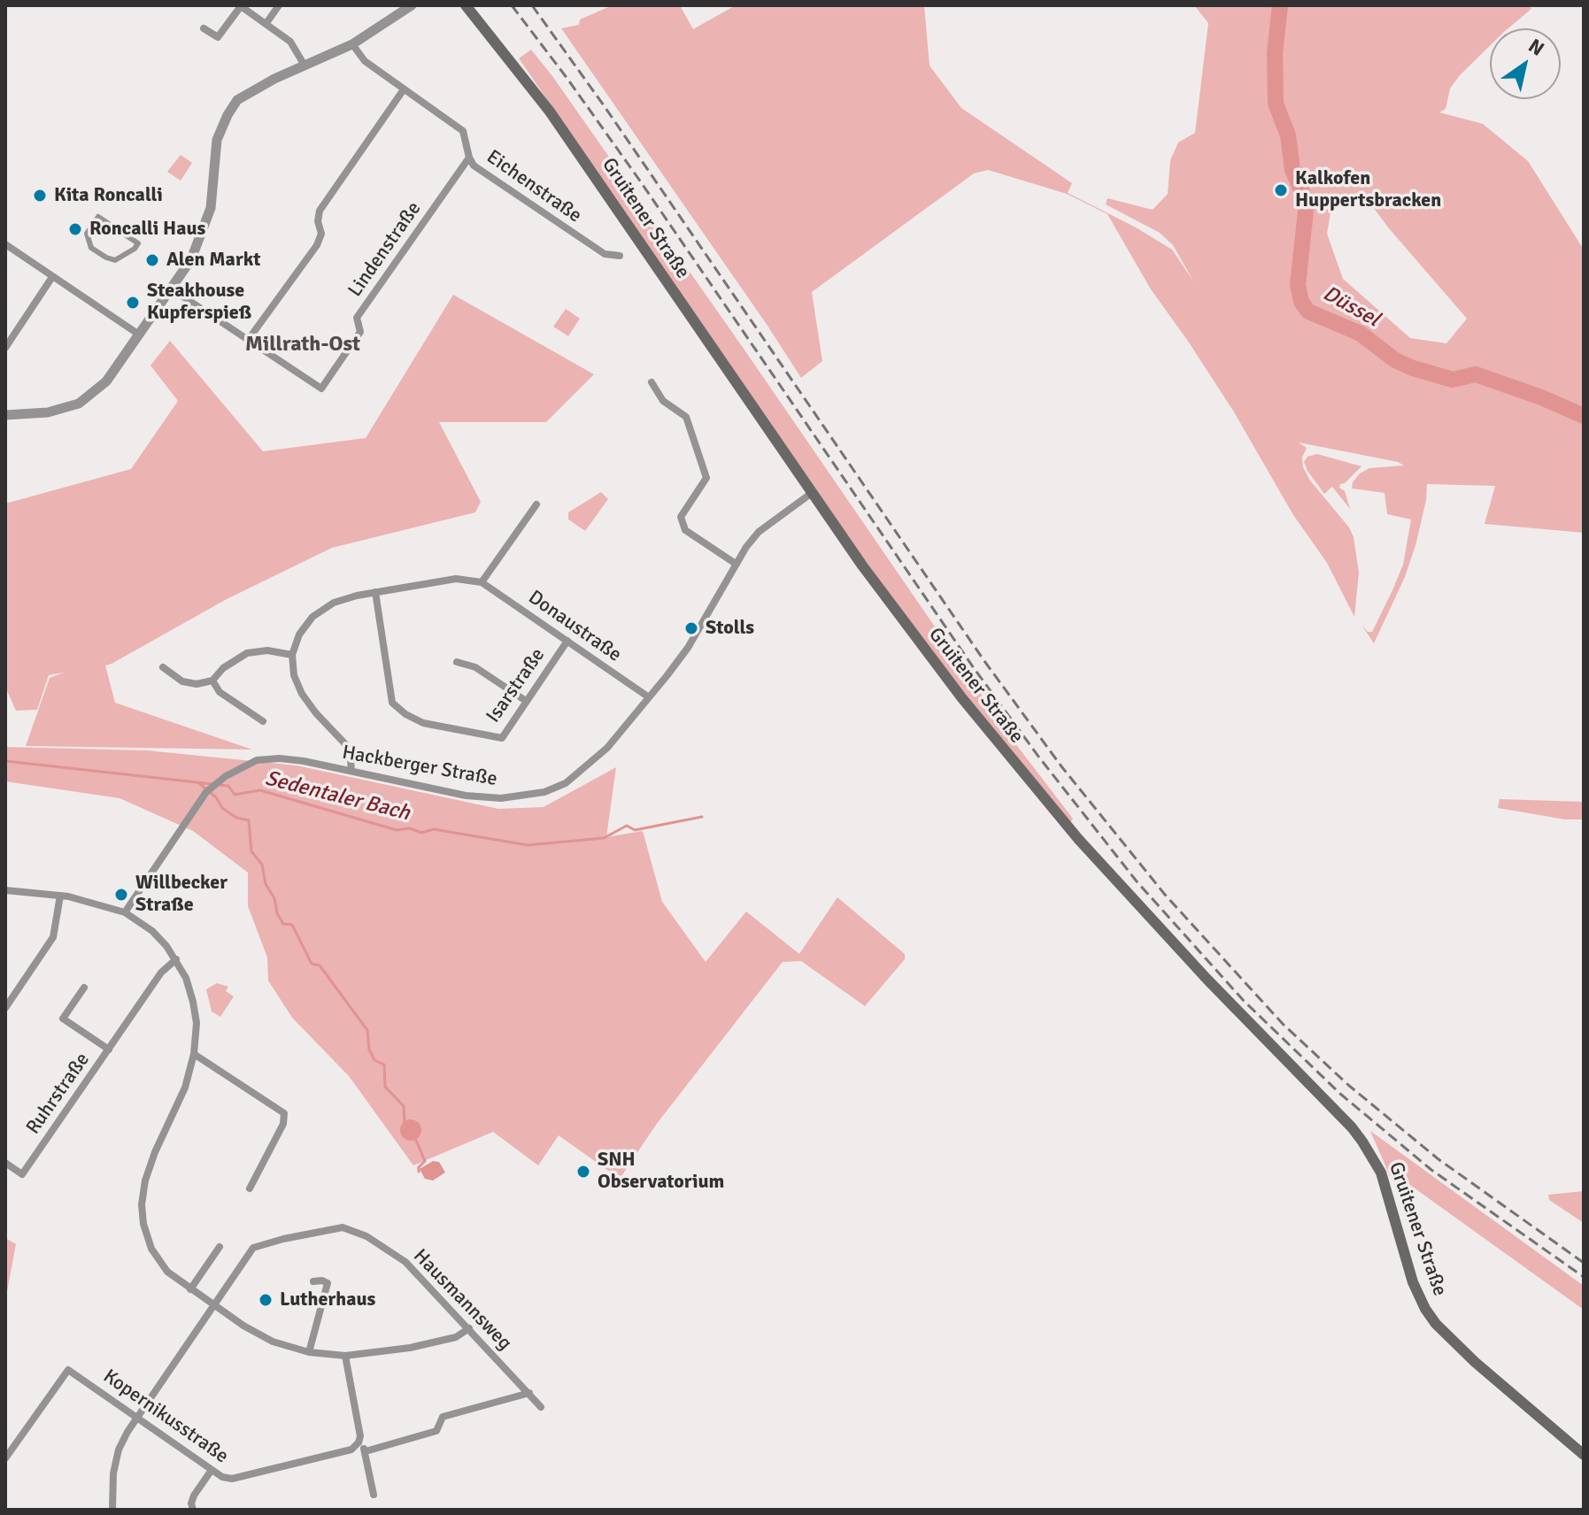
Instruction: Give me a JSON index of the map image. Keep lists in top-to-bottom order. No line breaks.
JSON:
{"streets":{"main road":["Gruitener Straße"],"street":["Eichenstraße","Lindenstraße","Donaustraße","Isarstraße","Hackberger Straße","Ruhrstraße","Hausmannsweg","Kopernikusstraße"]},"crossings":[["Eichenstraße","Lindenstraße"],["Gruitener Straße","Hackberger Straße"],["Donaustraße","Isarstraße"],["Donaustraße","Hackberger Straße"],["Hausmannsweg","Kopernikusstraße"]],"districts":["Millrath-Ost"],"water":["Düssel","Sedentaler Bach"],"places":["Kalkofen Huppertsbracken","Kita Roncalli","Roncalli Haus","Alen Markt","Steakhouse Kupferspieß","Stolls","Willbecker Straße","SNH Observatorium","Lutherhaus"],"north":"top right"}
